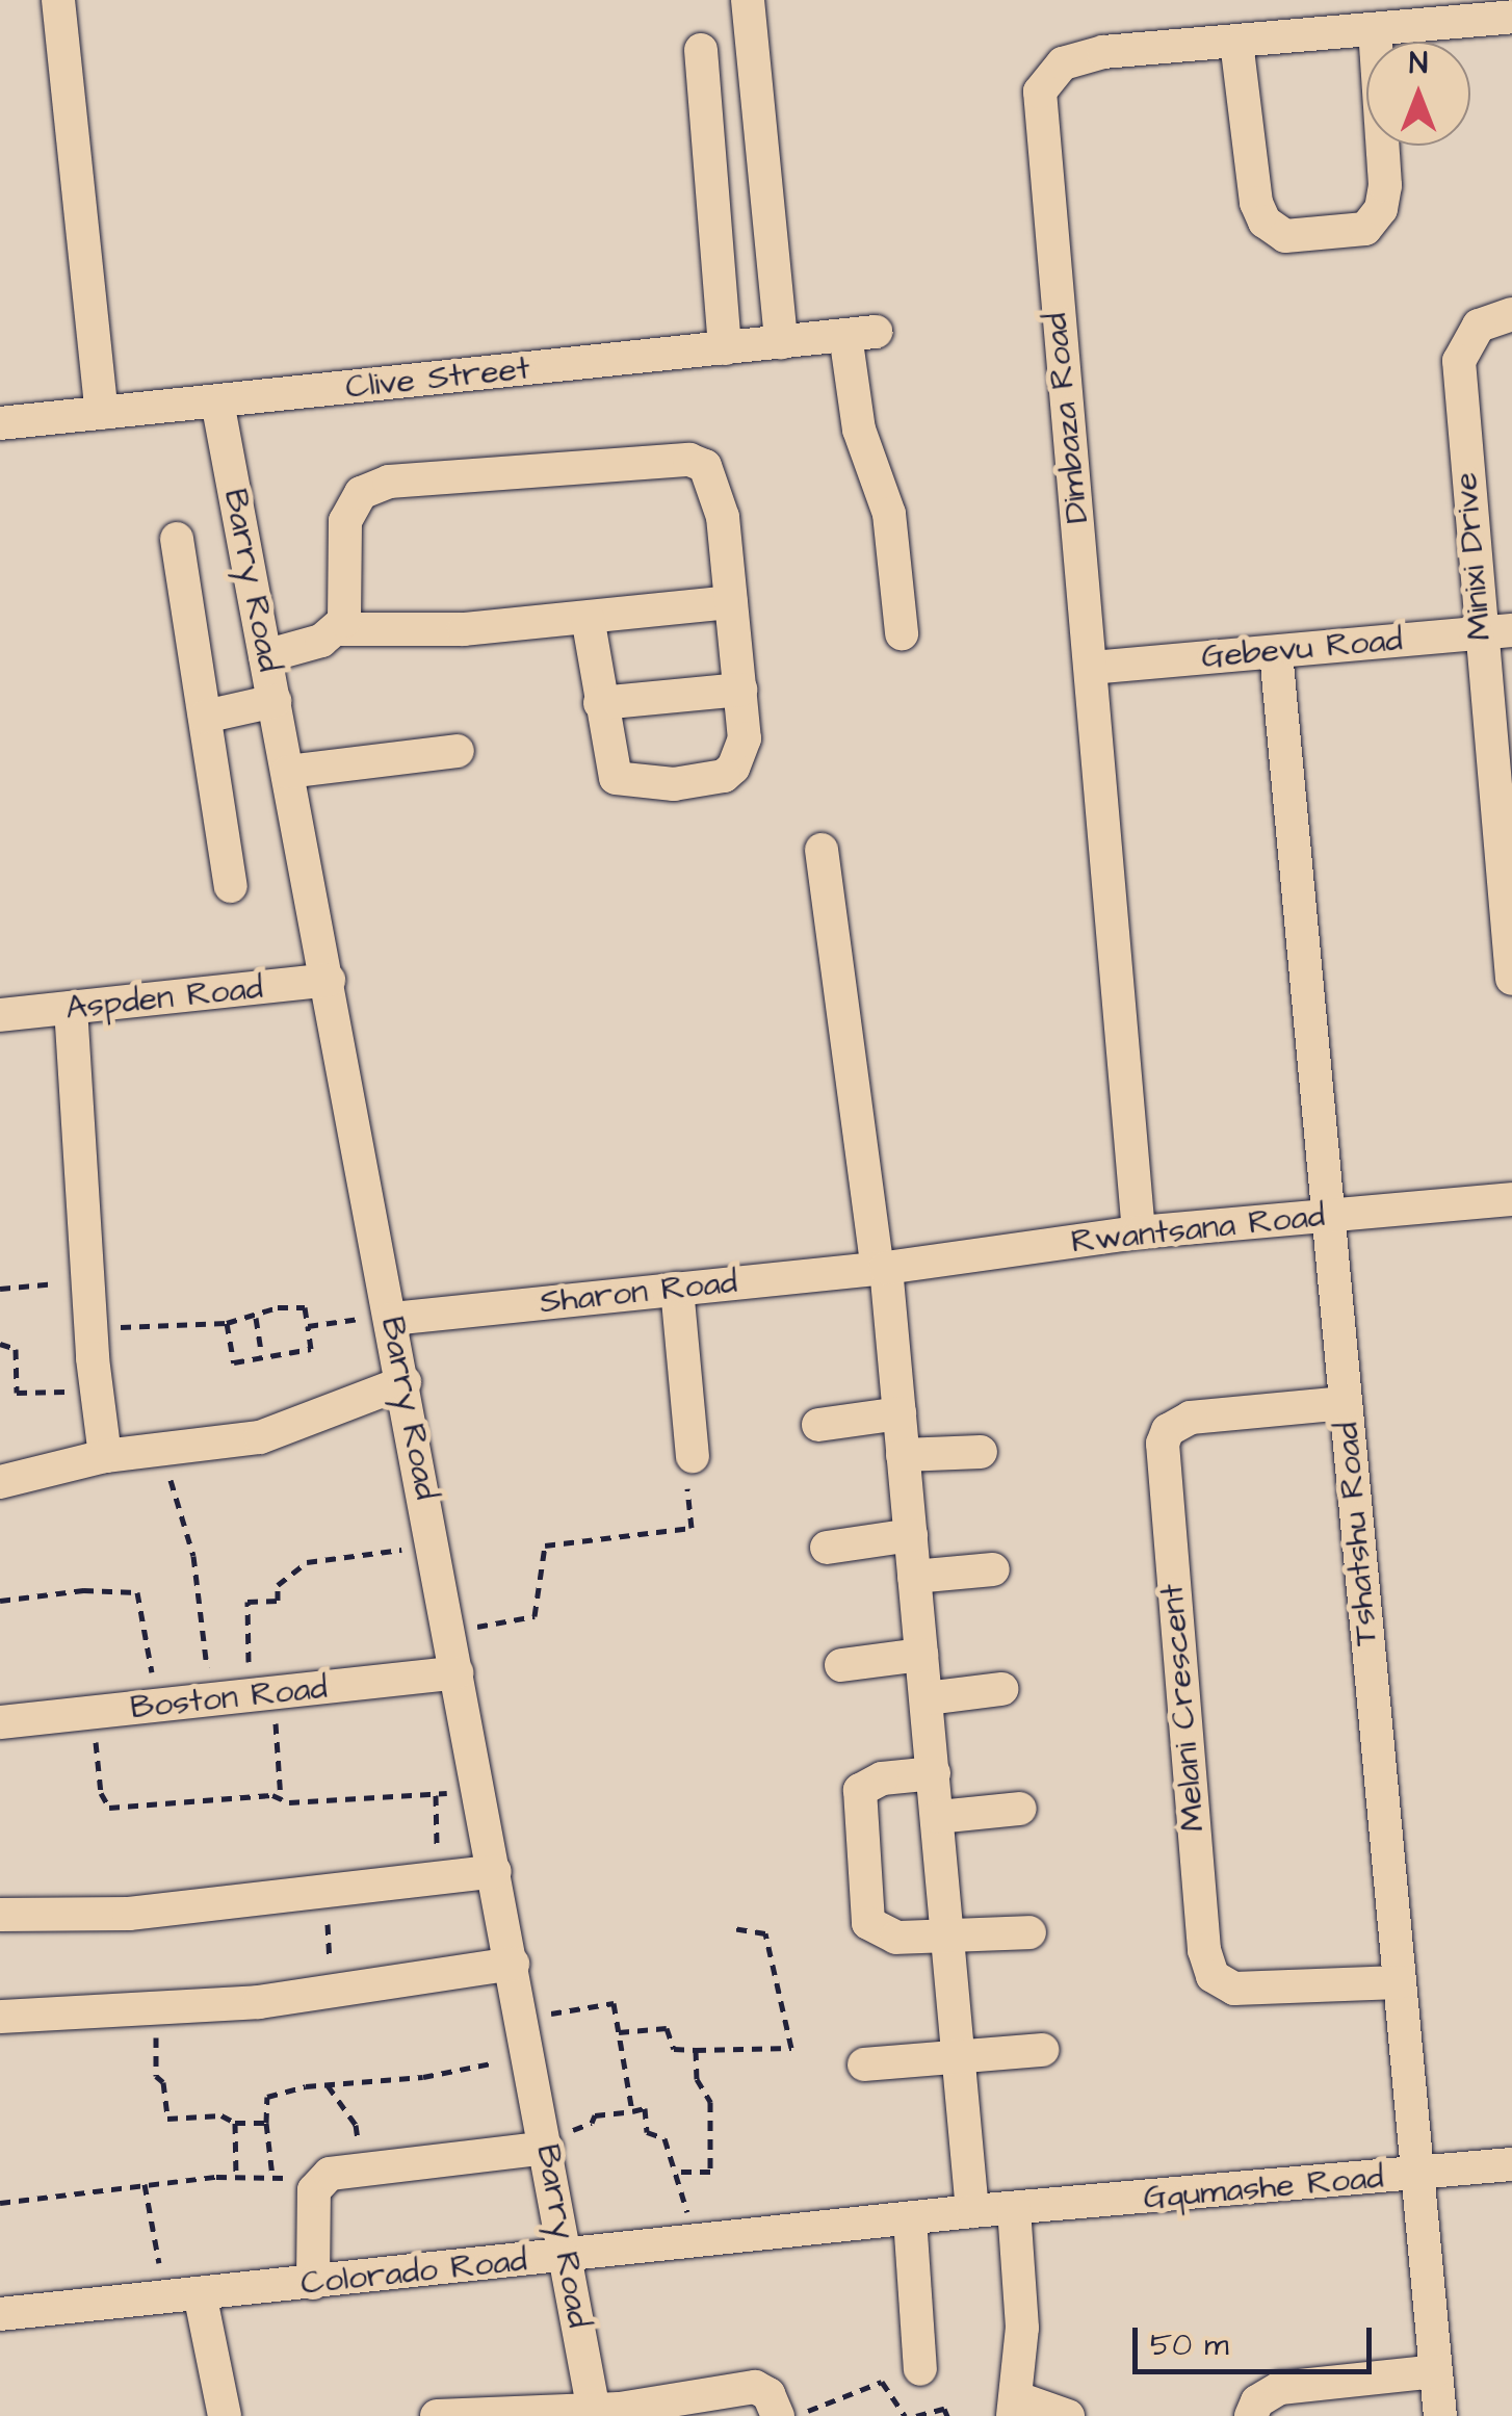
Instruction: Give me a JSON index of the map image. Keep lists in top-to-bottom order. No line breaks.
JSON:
{"streets":{"street":["Clive Street","Dimbaza Road","Minixi Drive","Barry Road","Gebevu Road","Aspden Road","Rwantsana Road","Sharon Road","Tshatshu Road","Boston Road","Melani Crescent","Gqumashe Road","Colorado Road"]},"crossings":[["Clive Street","Barry Road"],["Dimbaza Road","Gebevu Road"],["Dimbaza Road","Rwantsana Road"],["Minixi Drive","Gebevu Road"],["Barry Road","Aspden Road"],["Barry Road","Sharon Road"],["Barry Road","Boston Road"],["Barry Road","Colorado Road"],["Gebevu Road","Tshatshu Road"],["Rwantsana Road","Sharon Road"],["Rwantsana Road","Tshatshu Road"],["Tshatshu Road","Melani Crescent"],["Tshatshu Road","Gqumashe Road"],["Gqumashe Road","Colorado Road"]],"scale_bar":"50 m","north":"top"}
